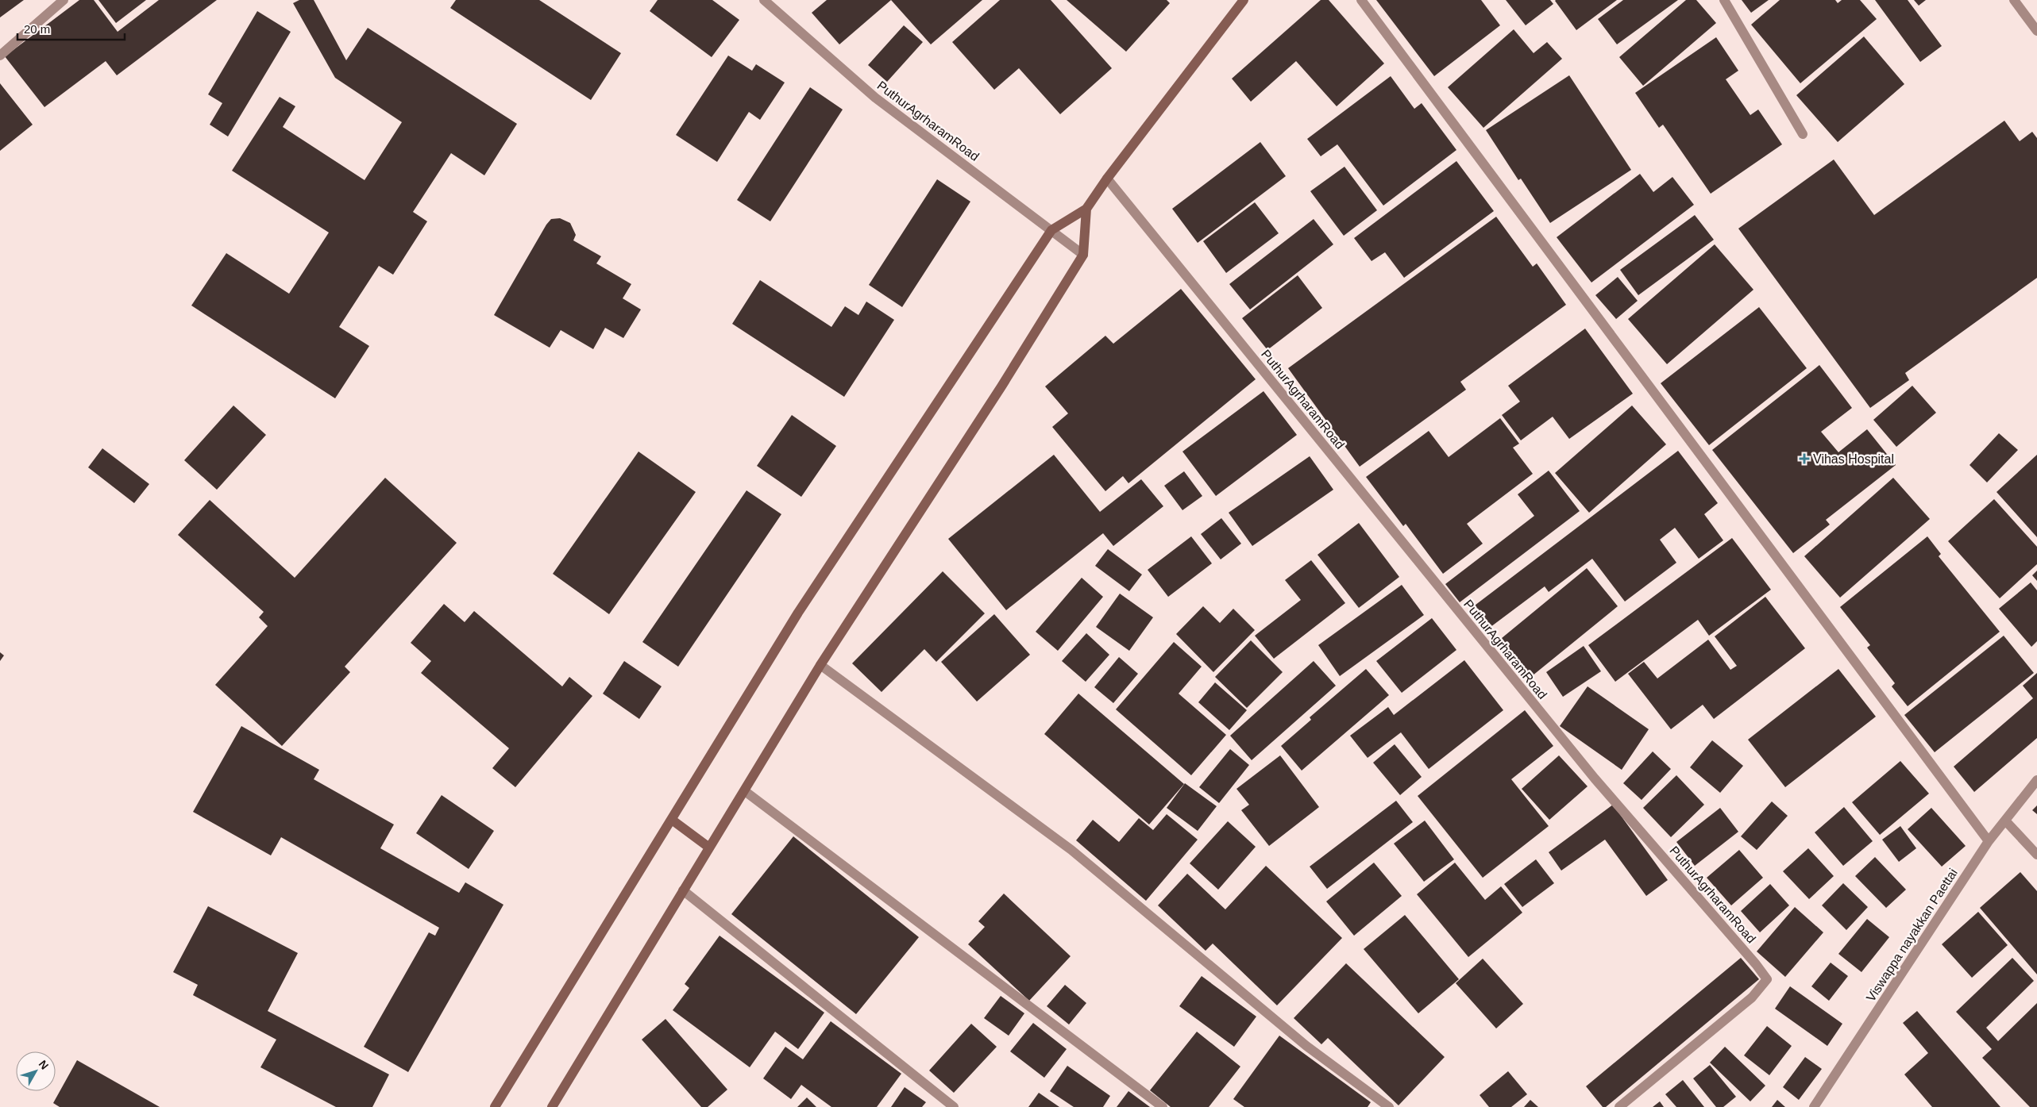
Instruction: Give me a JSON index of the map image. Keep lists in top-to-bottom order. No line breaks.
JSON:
{"streets":{"street":["PuthurAgrharamRoad","Viswappa nayakkan Paettai"]},"places":{"health":["Vihas Hospital"]},"scale_bar":"20 m","north":"top right"}
